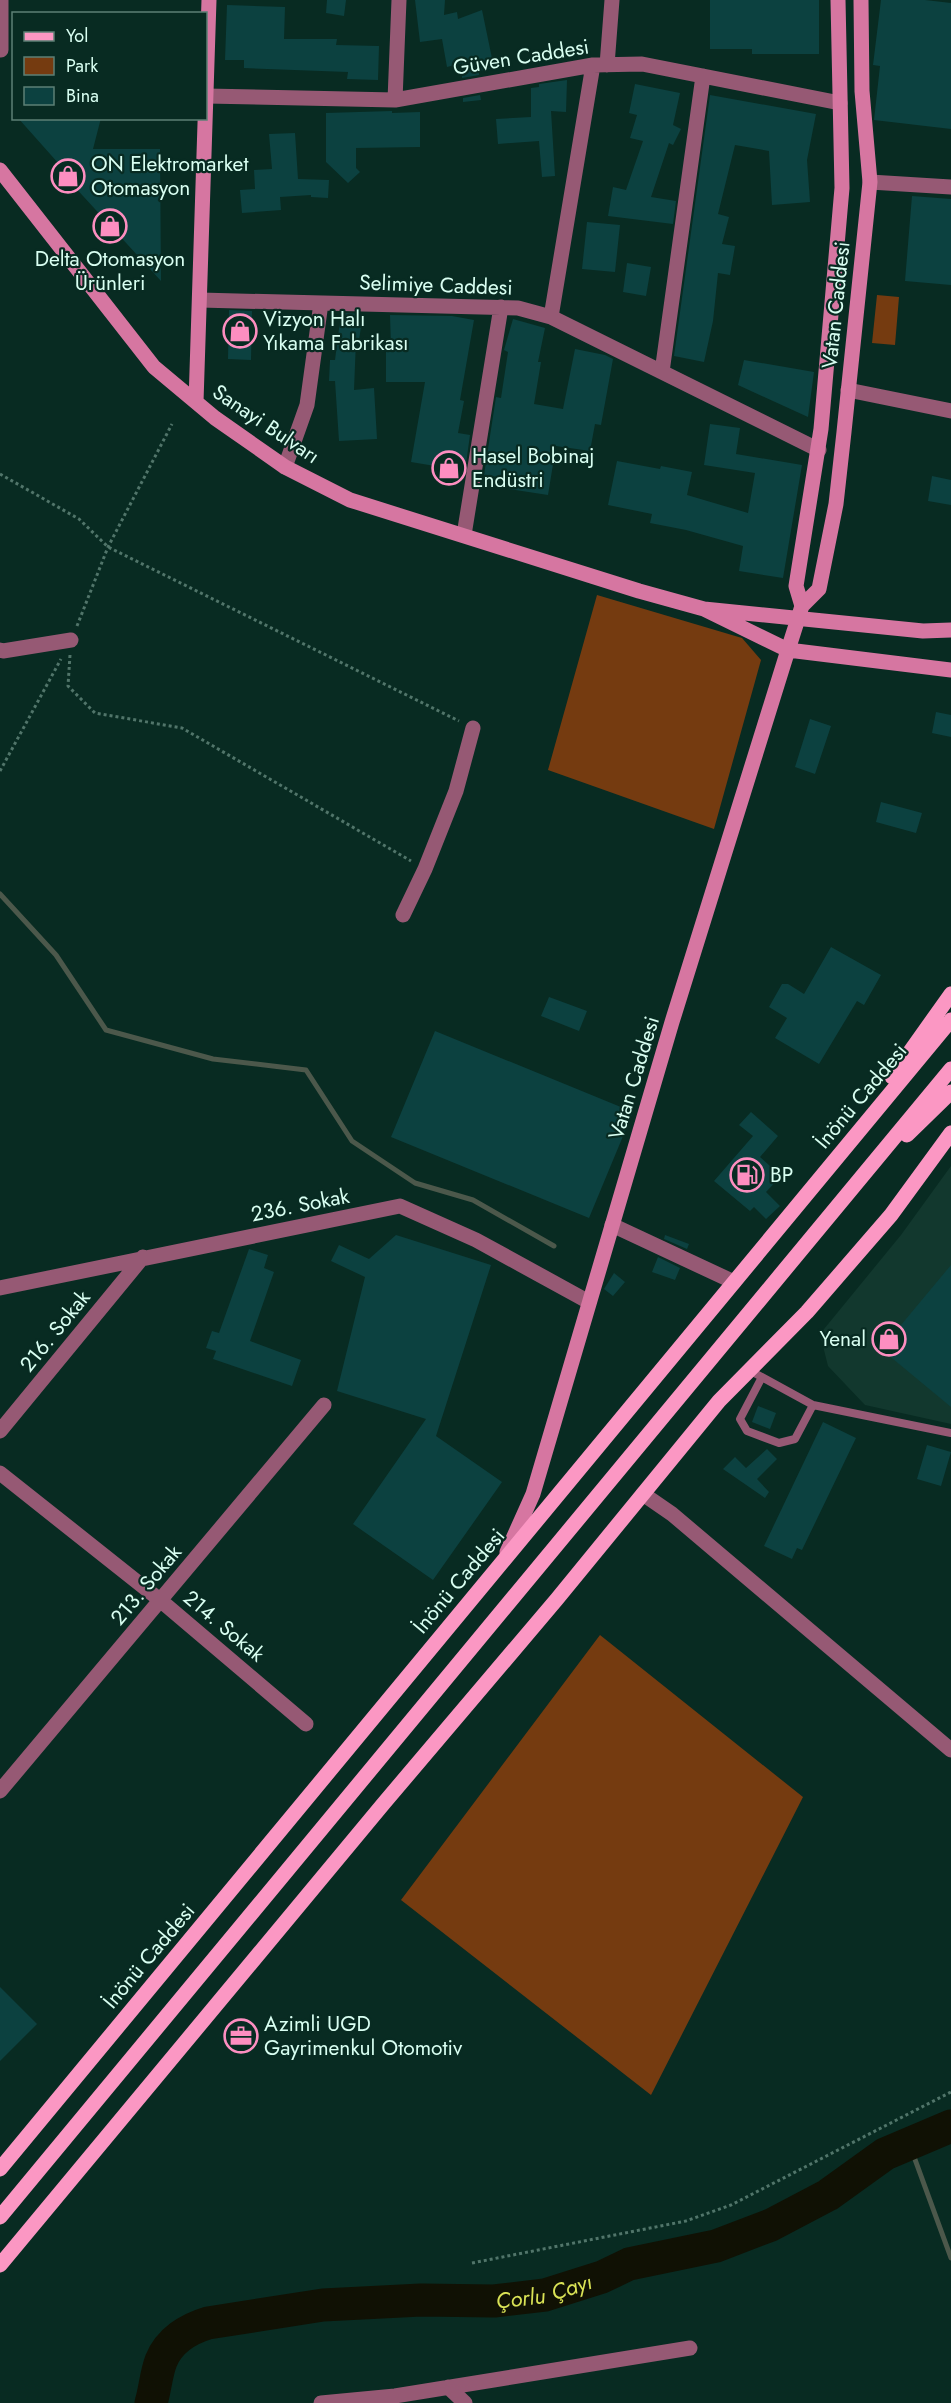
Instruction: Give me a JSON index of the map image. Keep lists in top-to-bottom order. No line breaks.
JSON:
{"streets":{"main road":["Vatan Caddesi","Sanayi Bulvarı","İnönü Caddesi"],"street":["Güven Caddesi","Selimiye Caddesi","236. Sokak","216. Sokak","213. Sokak","214. Sokak"]},"crossings":[["Güven Caddesi","Vatan Caddesi"],["Selimiye Caddesi","Vatan Caddesi"],["Vatan Caddesi","İnönü Caddesi"],["Vatan Caddesi","236. Sokak"],["236. Sokak","216. Sokak"],["213. Sokak","214. Sokak"]],"water":["Çorlu Çayı"],"places":{"shop":["ON Elektromarket Otomasyon","Delta Otomasyon Ürünleri","Vizyon Halı Yıkama Fabrikası","Hasel Bobinaj Endüstri","Yenal"],"fuel station":["BP"],"office":["Azimli UGD Gayrimenkul Otomotiv"]},"legend":["Yol","Park","Bina"]}
